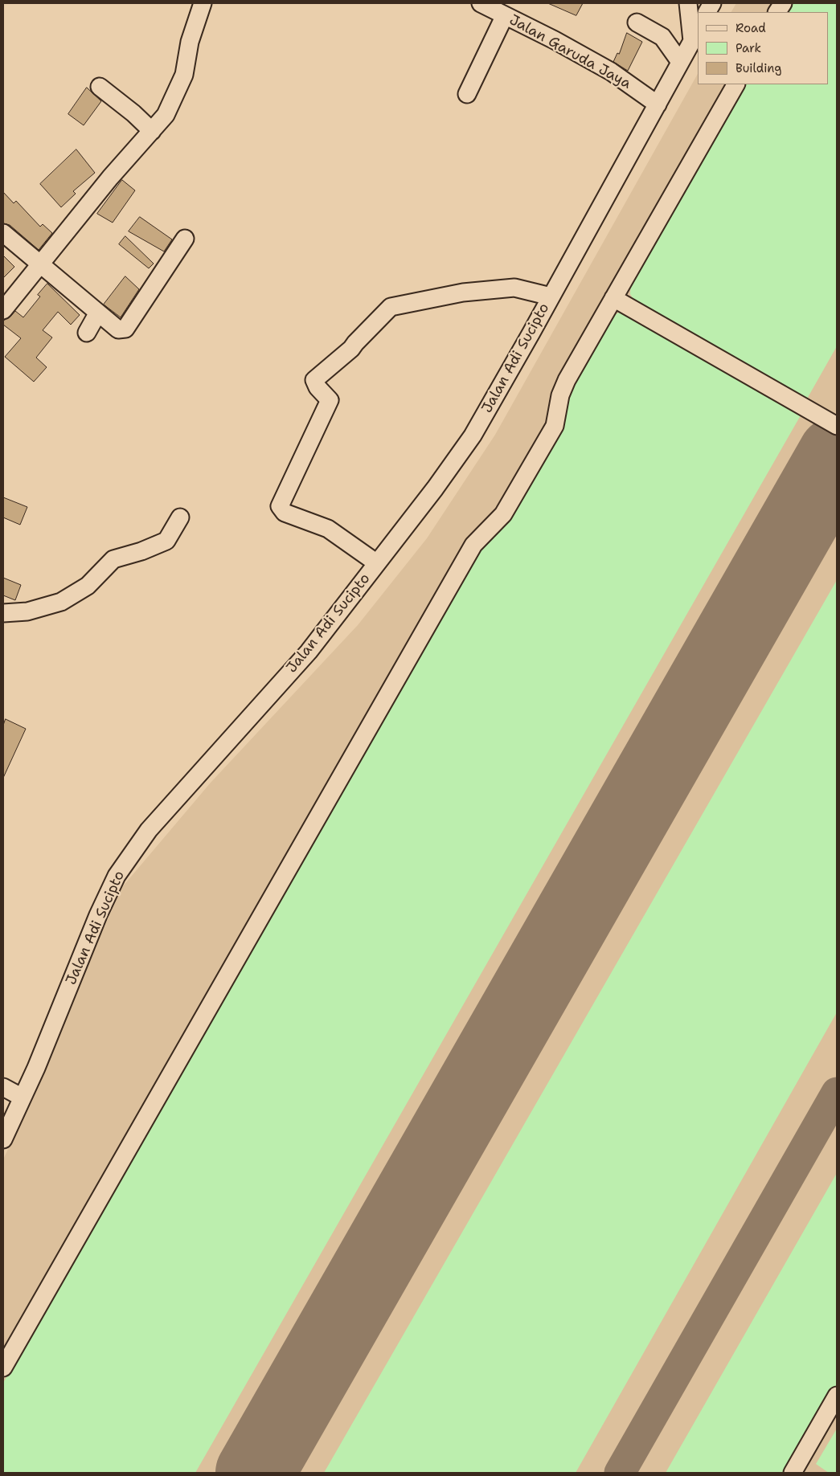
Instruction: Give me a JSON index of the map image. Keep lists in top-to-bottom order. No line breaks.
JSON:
{"streets":{"street":["Jalan Garuda Jaya","Jalan Adi Sucipto"]},"crossings":[["Jalan Garuda Jaya","Jalan Adi Sucipto"]],"legend":["Road","Park","Building"]}
